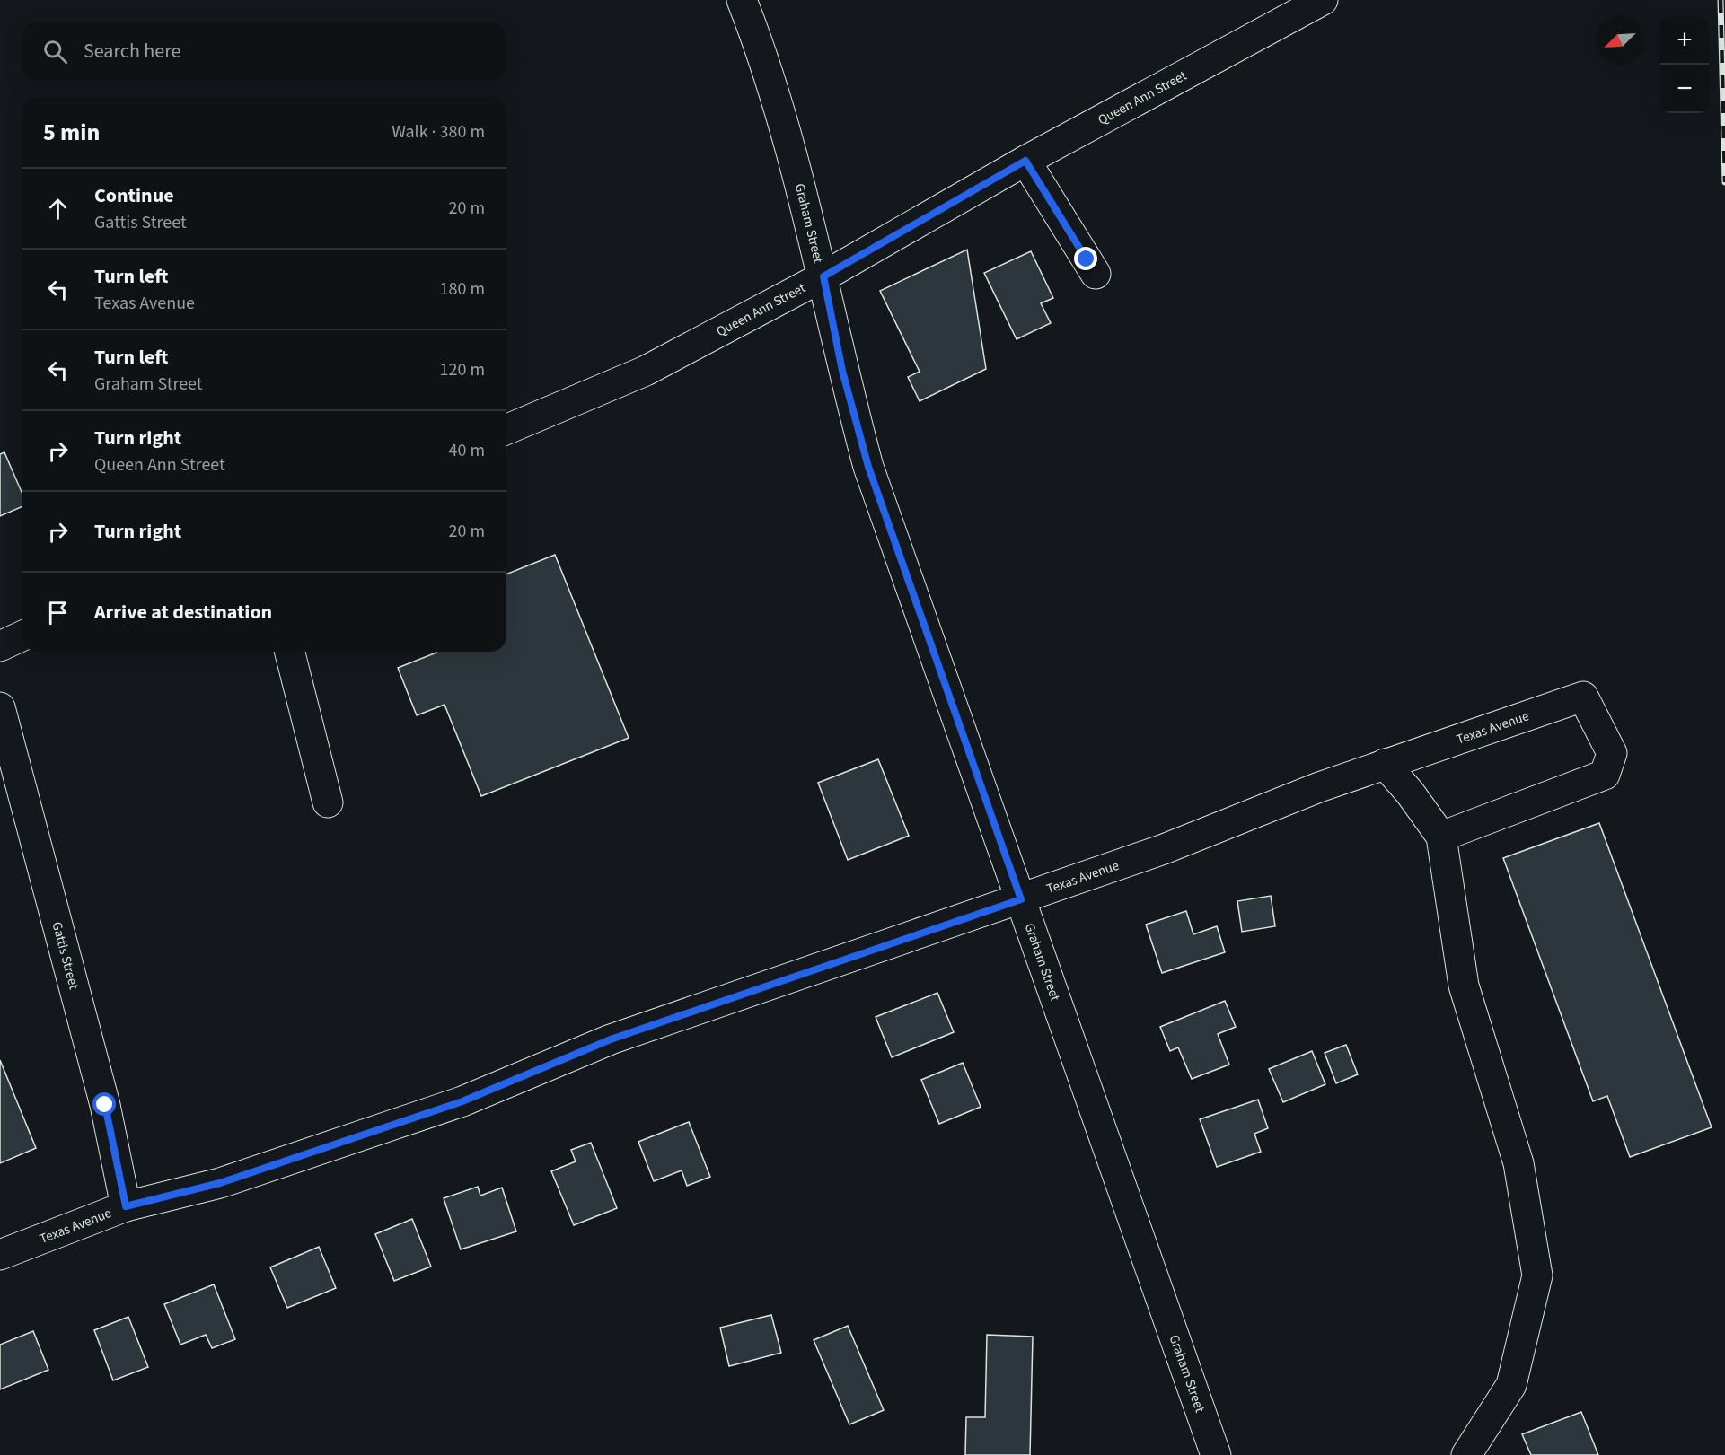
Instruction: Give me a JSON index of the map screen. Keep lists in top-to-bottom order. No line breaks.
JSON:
{"streets":{"street":["Queen Ann Street","Graham Street","Texas Avenue","Gattis Street"]},"crossings":[["Queen Ann Street","Graham Street"],["Graham Street","Texas Avenue"],["Texas Avenue","Gattis Street"]],"north":"bottom left","page":{"map_buttons":["+","−"],"search":"Search here","heading":["5 min","Walk · 380 m"],"list":[["Continue","Gattis Street","20 m"],["Turn left","Texas Avenue","180 m"],["Turn left","Graham Street","120 m"],["Turn right","Queen Ann Street","40 m"],["Turn right","20 m"],"Arrive at destination"]}}
